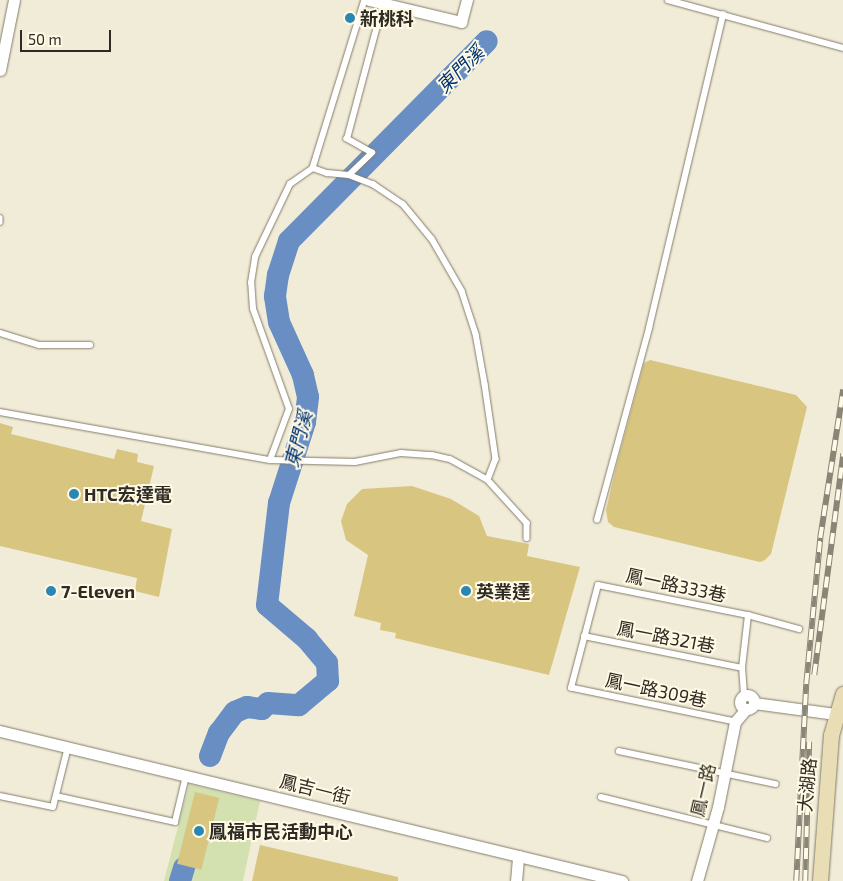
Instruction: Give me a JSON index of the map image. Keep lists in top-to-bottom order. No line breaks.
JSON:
{"streets":{"street":["大湖路","鳳吉一街","鳳一路"],"lane":["鳳一路333巷","鳳一路321巷","鳳一路309巷"]},"crossings":[["鳳一路333巷","鳳一路321巷"],["鳳一路333巷","鳳一路309巷"],["鳳一路321巷","鳳一路309巷"],["鳳一路309巷","鳳一路"]],"water":["東門溪"],"places":["新桃科","HTC宏達電","7-Eleven","英業達","鳳福市民活動中心"],"scale_bar":"50 m"}
